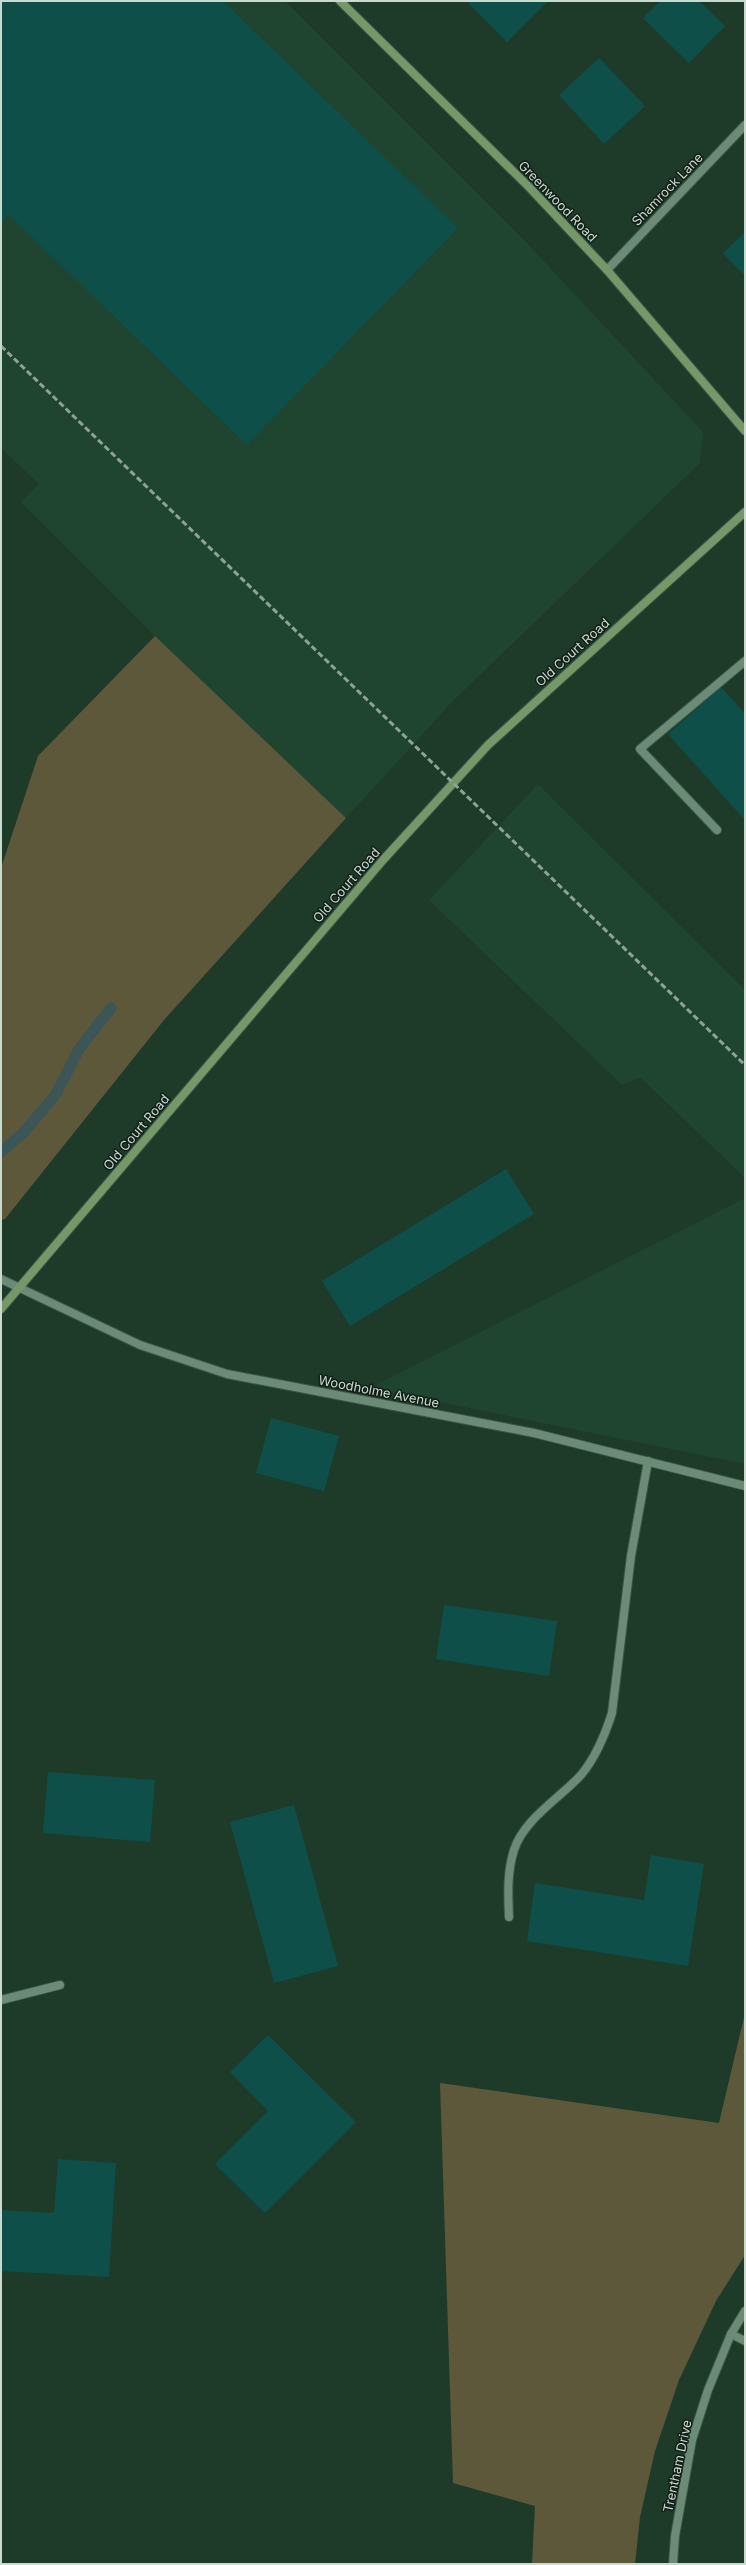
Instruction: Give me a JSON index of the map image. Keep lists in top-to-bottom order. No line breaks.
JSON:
{"streets":{"main road":["Greenwood Road","Old Court Road"],"street":["Shamrock Lane","Woodholme Avenue","Trentham Drive"]},"crossings":[["Shamrock Lane","Greenwood Road"],["Old Court Road","Woodholme Avenue"]]}
